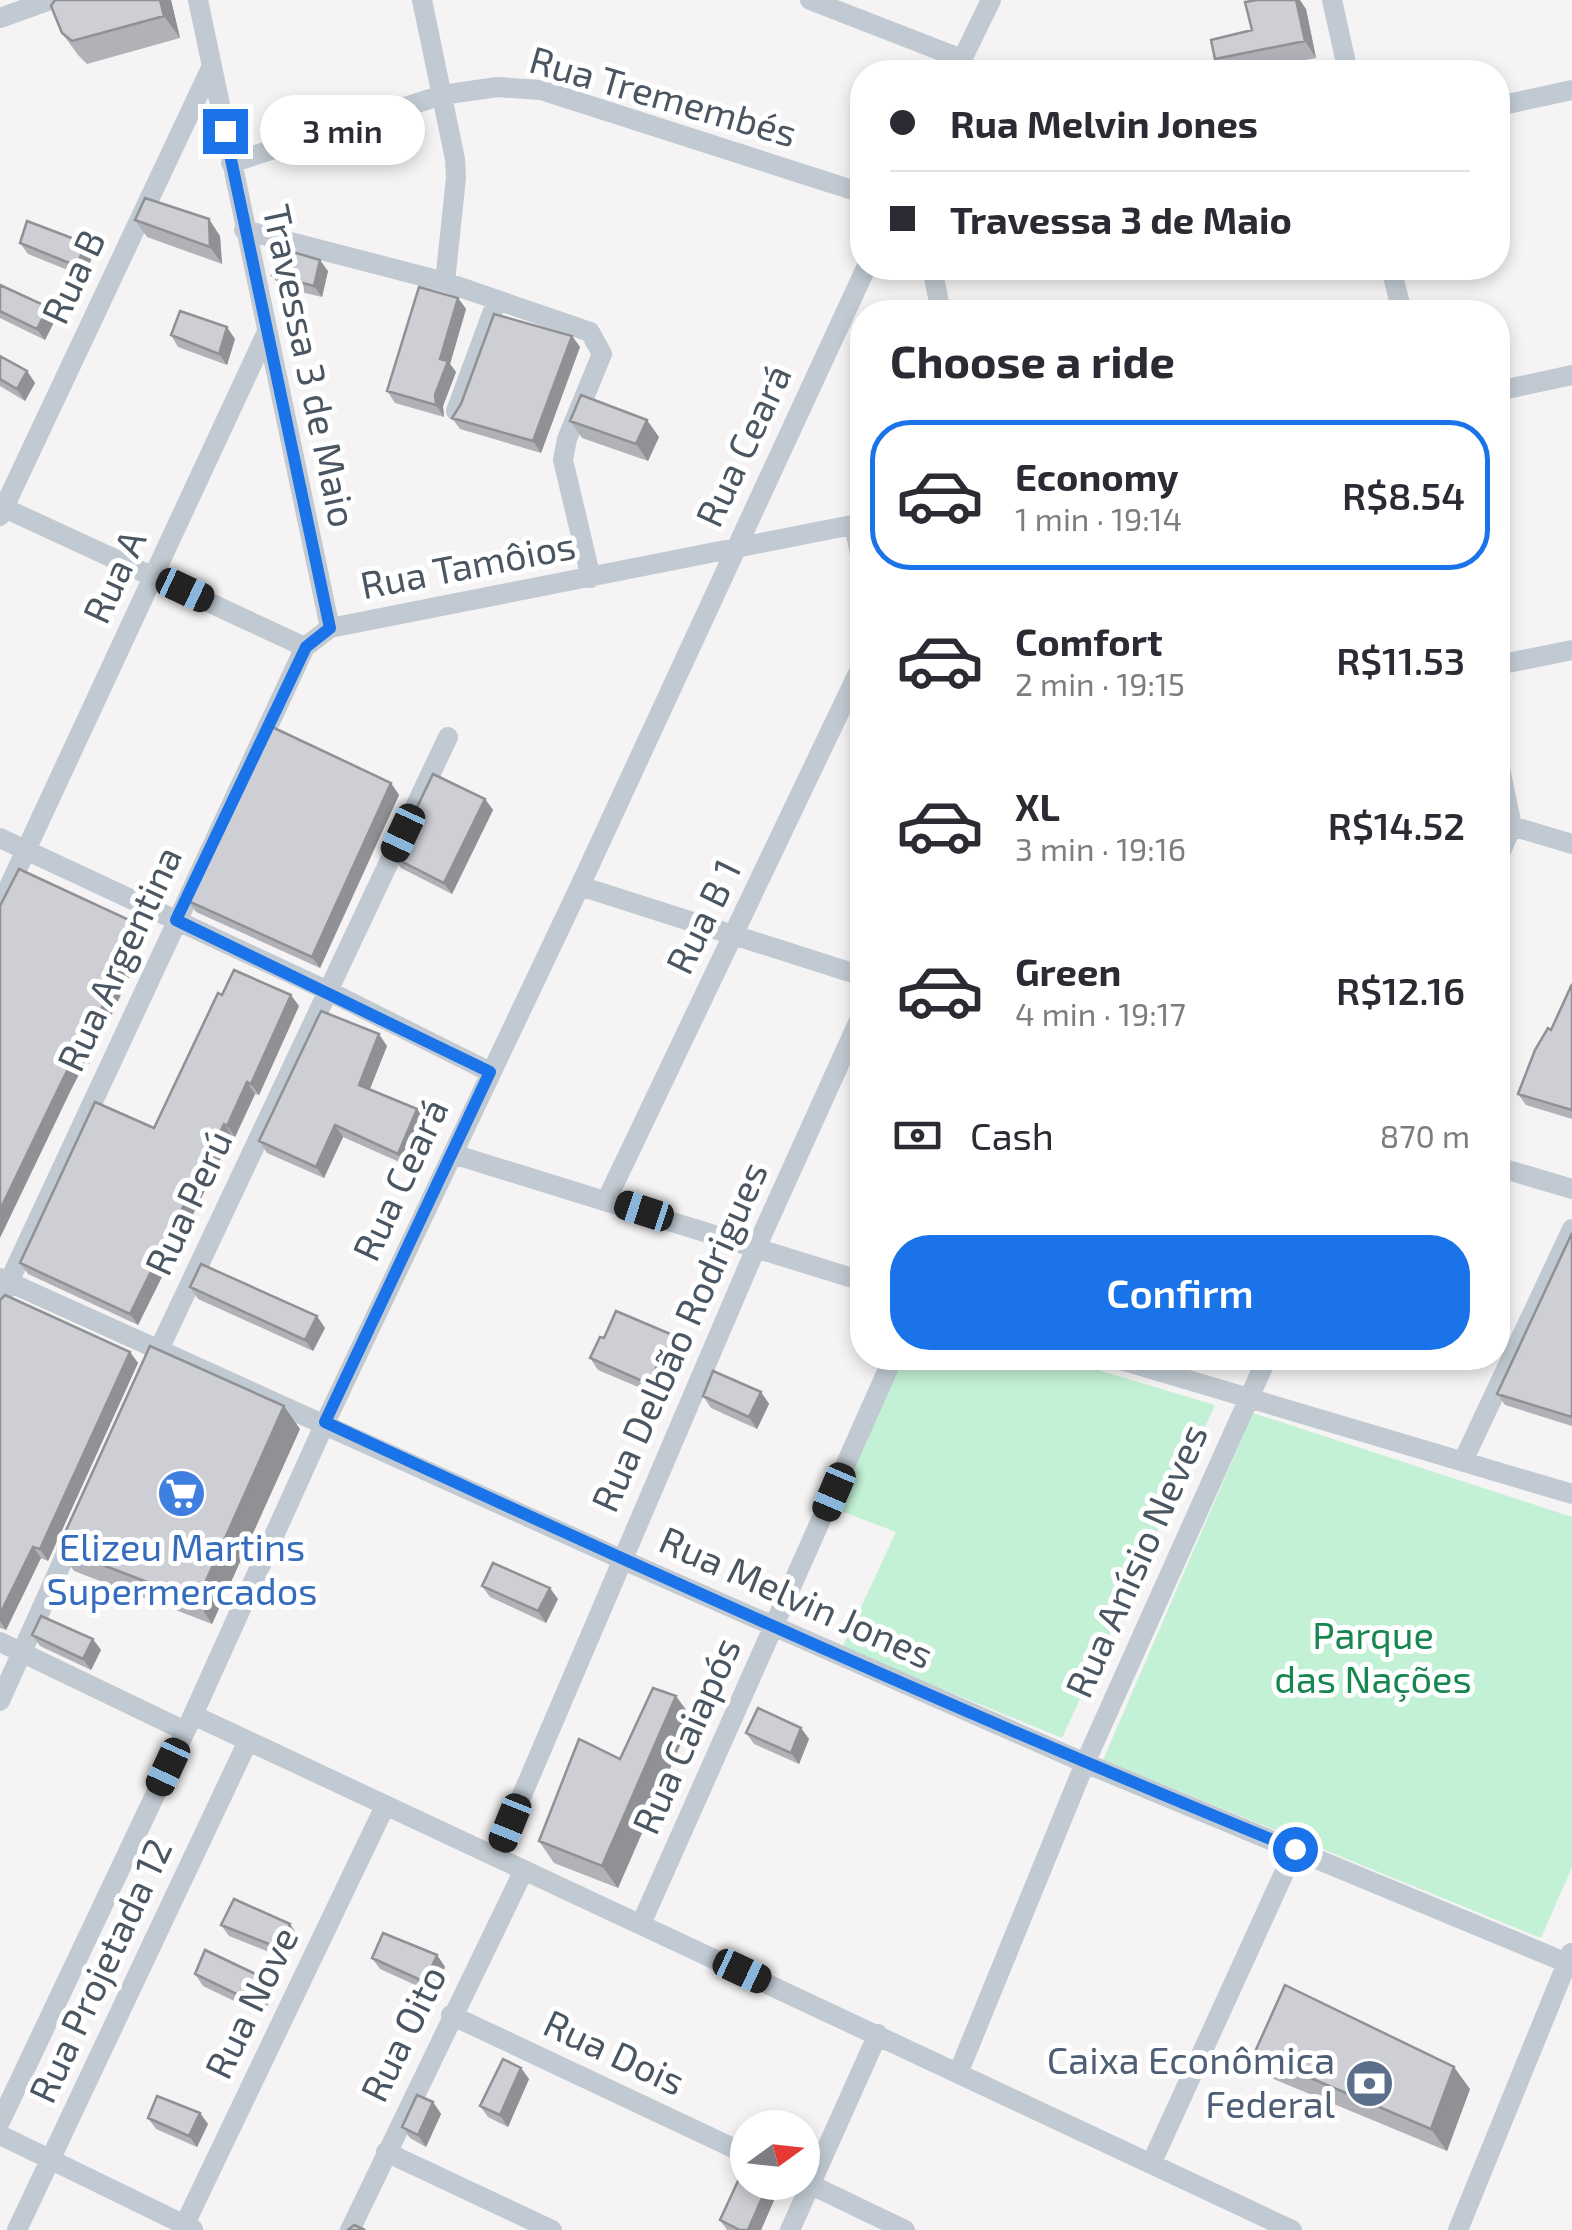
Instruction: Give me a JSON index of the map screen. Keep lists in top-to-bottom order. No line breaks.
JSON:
{"streets":{"street":["Rua Tremembés","Rua B","Travessa 3 de Maio","Rua Ceará","Rua Tamôios","Rua A","Rua B 1","Rua Argentina","Rua Perú","Rua Delbão Rodrigues","Rua Anísio Neves","Rua Melvin Jones","Rua Caiapós","Rua Projetada 12","Rua Nove","Rua Oito","Rua Dois"]},"crossings":[["Rua Tremembés","Travessa 3 de Maio"],["Rua B","Travessa 3 de Maio"],["Travessa 3 de Maio","Rua Tamôios"],["Travessa 3 de Maio","Rua A"],["Rua Ceará","Rua Tamôios"],["Rua Ceará","Rua Melvin Jones"],["Rua Tamôios","Rua Argentina"],["Rua Argentina","Rua Melvin Jones"],["Rua Perú","Rua Melvin Jones"],["Rua Delbão Rodrigues","Rua Melvin Jones"],["Rua Anísio Neves","Rua Melvin Jones"],["Rua Melvin Jones","Rua Caiapós"],["Rua Oito","Rua Dois"]],"parks":["Parque das Nações"],"places":{"supermarket":["Elizeu Martins Supermercados"],"bank":["Caixa Econômica Federal"]},"north":"right","page":{"banner":["Rua Melvin Jones","Travessa 3 de Maio"],"bubble":"3 min","heading":"Choose a ride","list":[{"name":"Economy","note":"1 min · 19:14","value":"R$8.54"},{"name":"Comfort","note":"2 min · 19:15","value":"R$11.53"},{"name":"XL","note":"3 min · 19:16","value":"R$14.52"},{"name":"Green","note":"4 min · 19:17","value":"R$12.16"}],"pay":["Cash","870 m"],"buttons":"Confirm"}}
